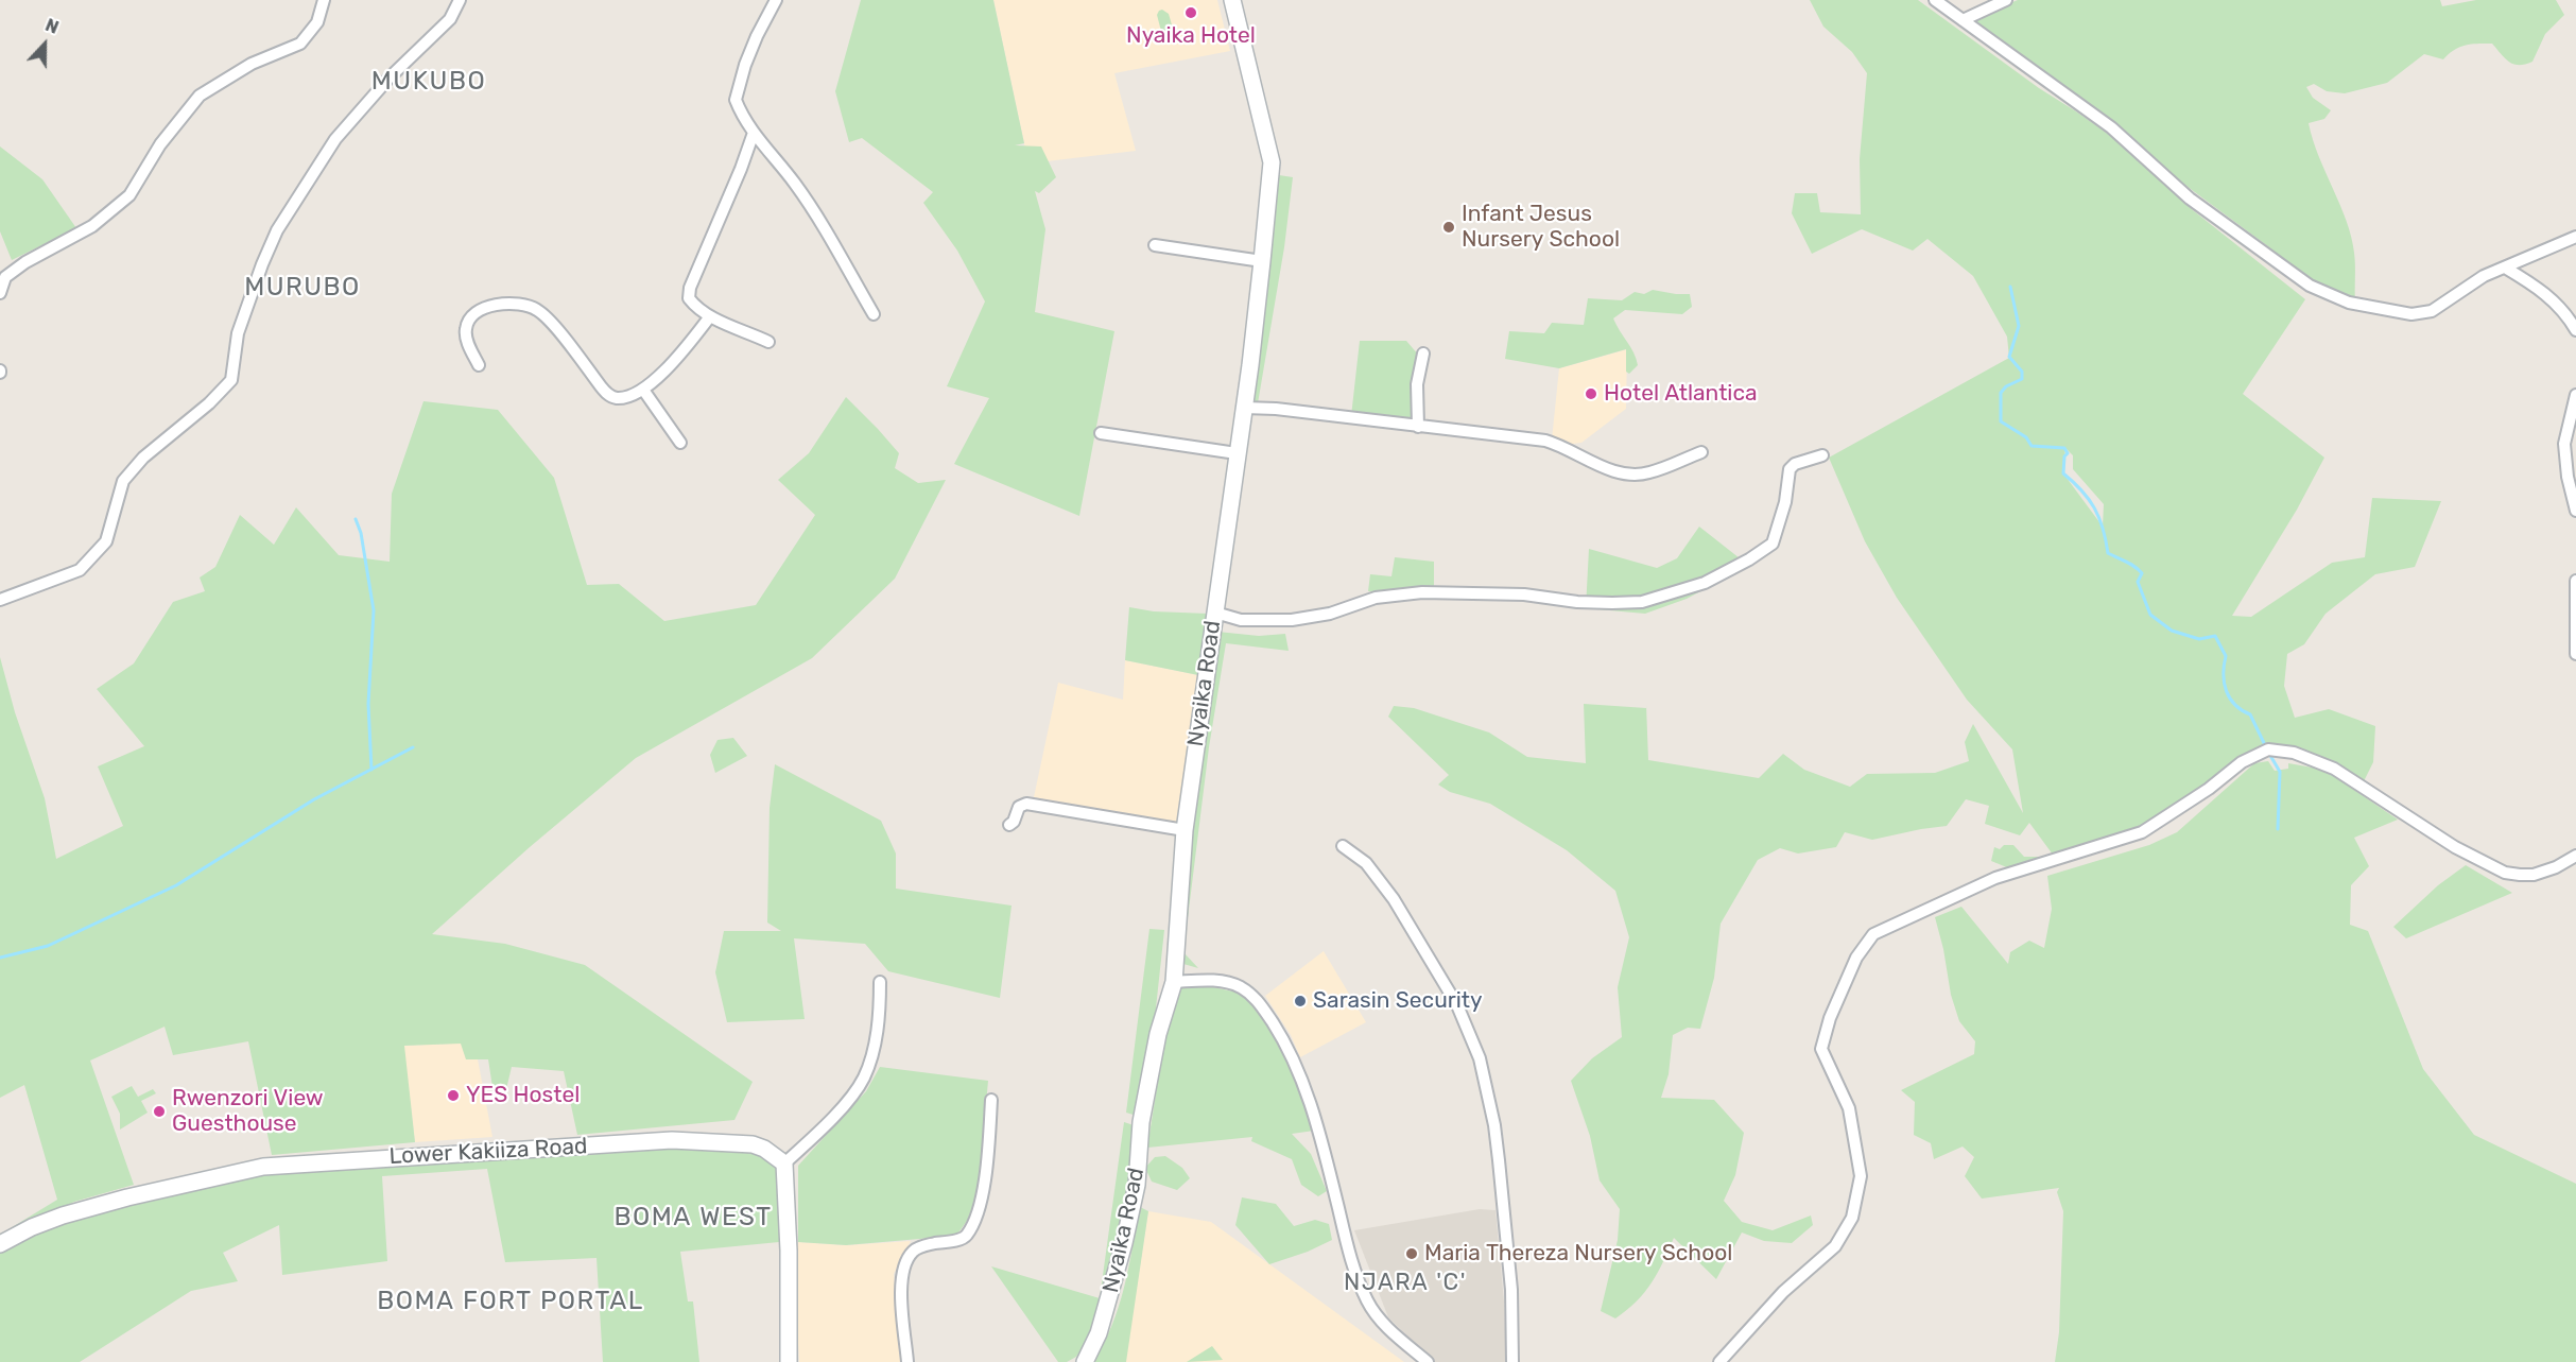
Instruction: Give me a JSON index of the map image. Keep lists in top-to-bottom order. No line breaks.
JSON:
{"streets":{"street":["Nyaika Road","Lower Kakiiza Road"]},"districts":["MUKUBO","MURUBO","BOMA WEST","NJARA 'C'","BOMA FORT PORTAL"],"places":["Nyaika Hotel","Infant Jesus Nursery School","Hotel Atlantica","Sarasin Security","YES Hostel","Rwenzori View Guesthouse","Maria Thereza Nursery School"],"north":"top"}
